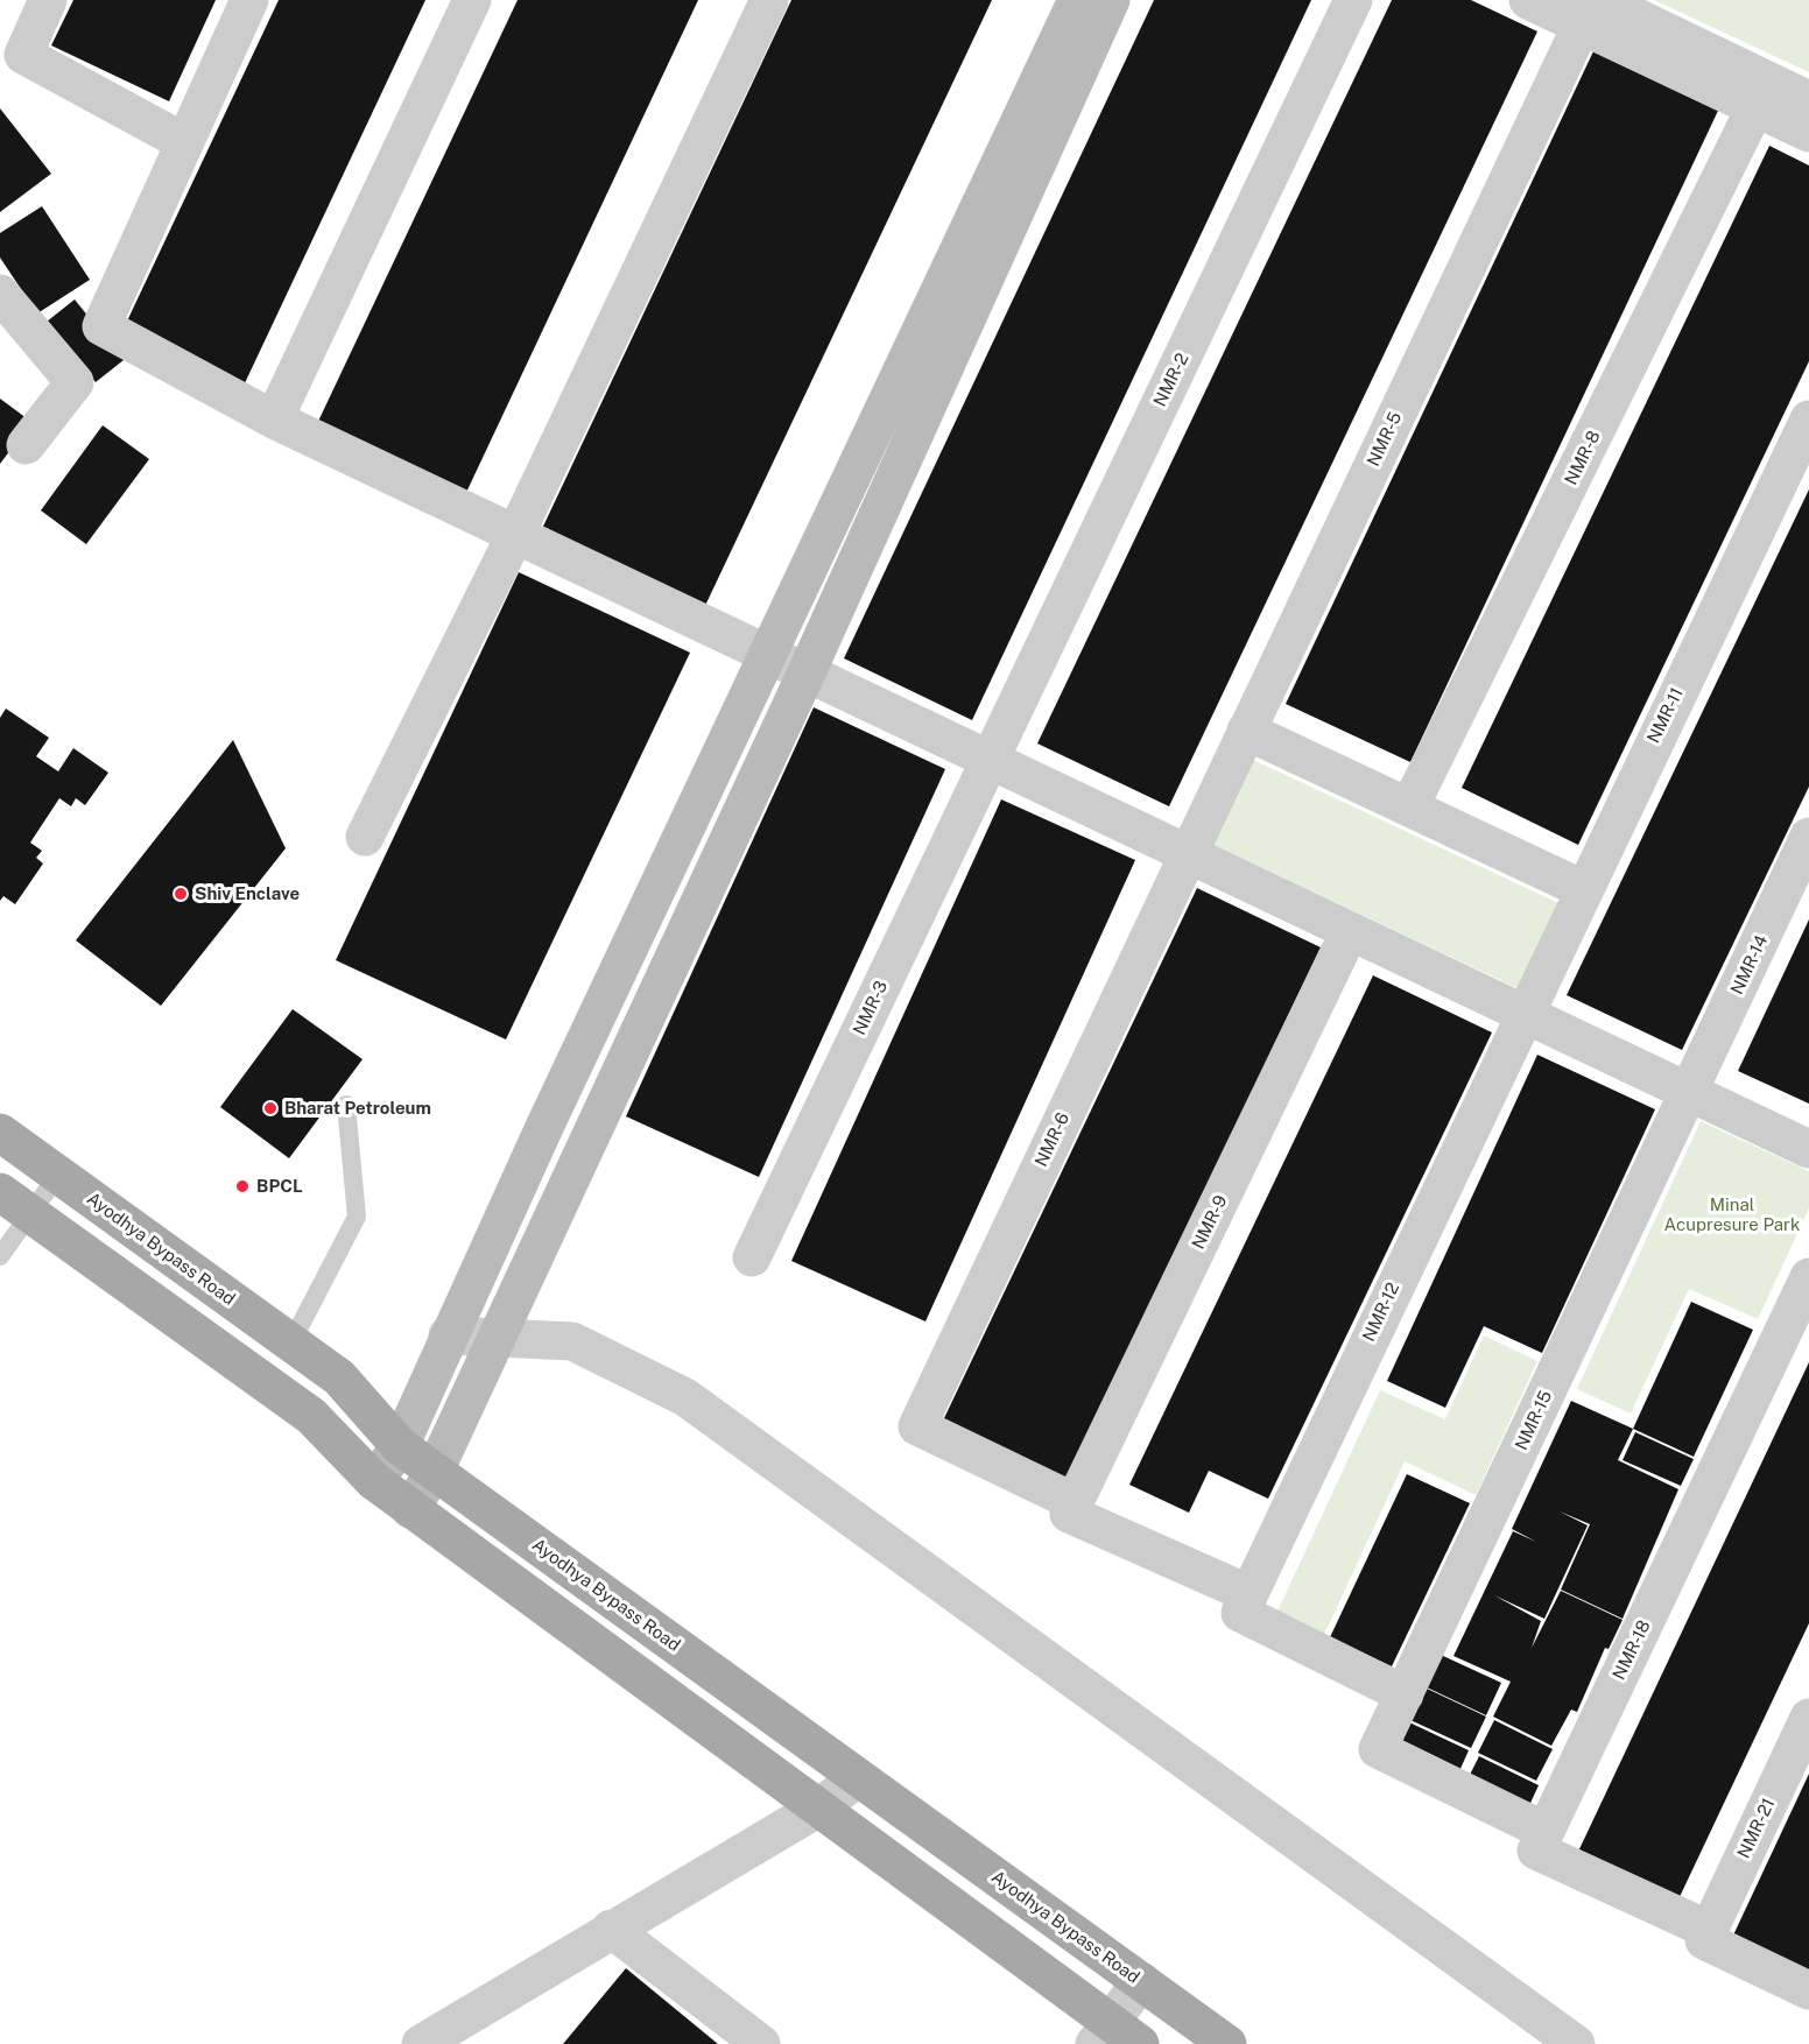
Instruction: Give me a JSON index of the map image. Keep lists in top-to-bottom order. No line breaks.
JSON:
{"streets":{"main road":["Ayodhya Bypass Road"],"street":["NMR-2","NMR-5","NMR-8","NMR-11","NMR-14","NMR-3","NMR-6","NMR-9","NMR-12","NMR-15","NMR-18","NMR-21"]},"crossings":[["NMR-2","NMR-3"],["NMR-5","NMR-6"],["NMR-11","NMR-12"],["NMR-14","NMR-15"],["NMR-6","NMR-9"],["NMR-15","NMR-18"]],"parks":["Minal Acupresure Park"],"places":["Shiv Enclave","Bharat Petroleum","BPCL"]}
